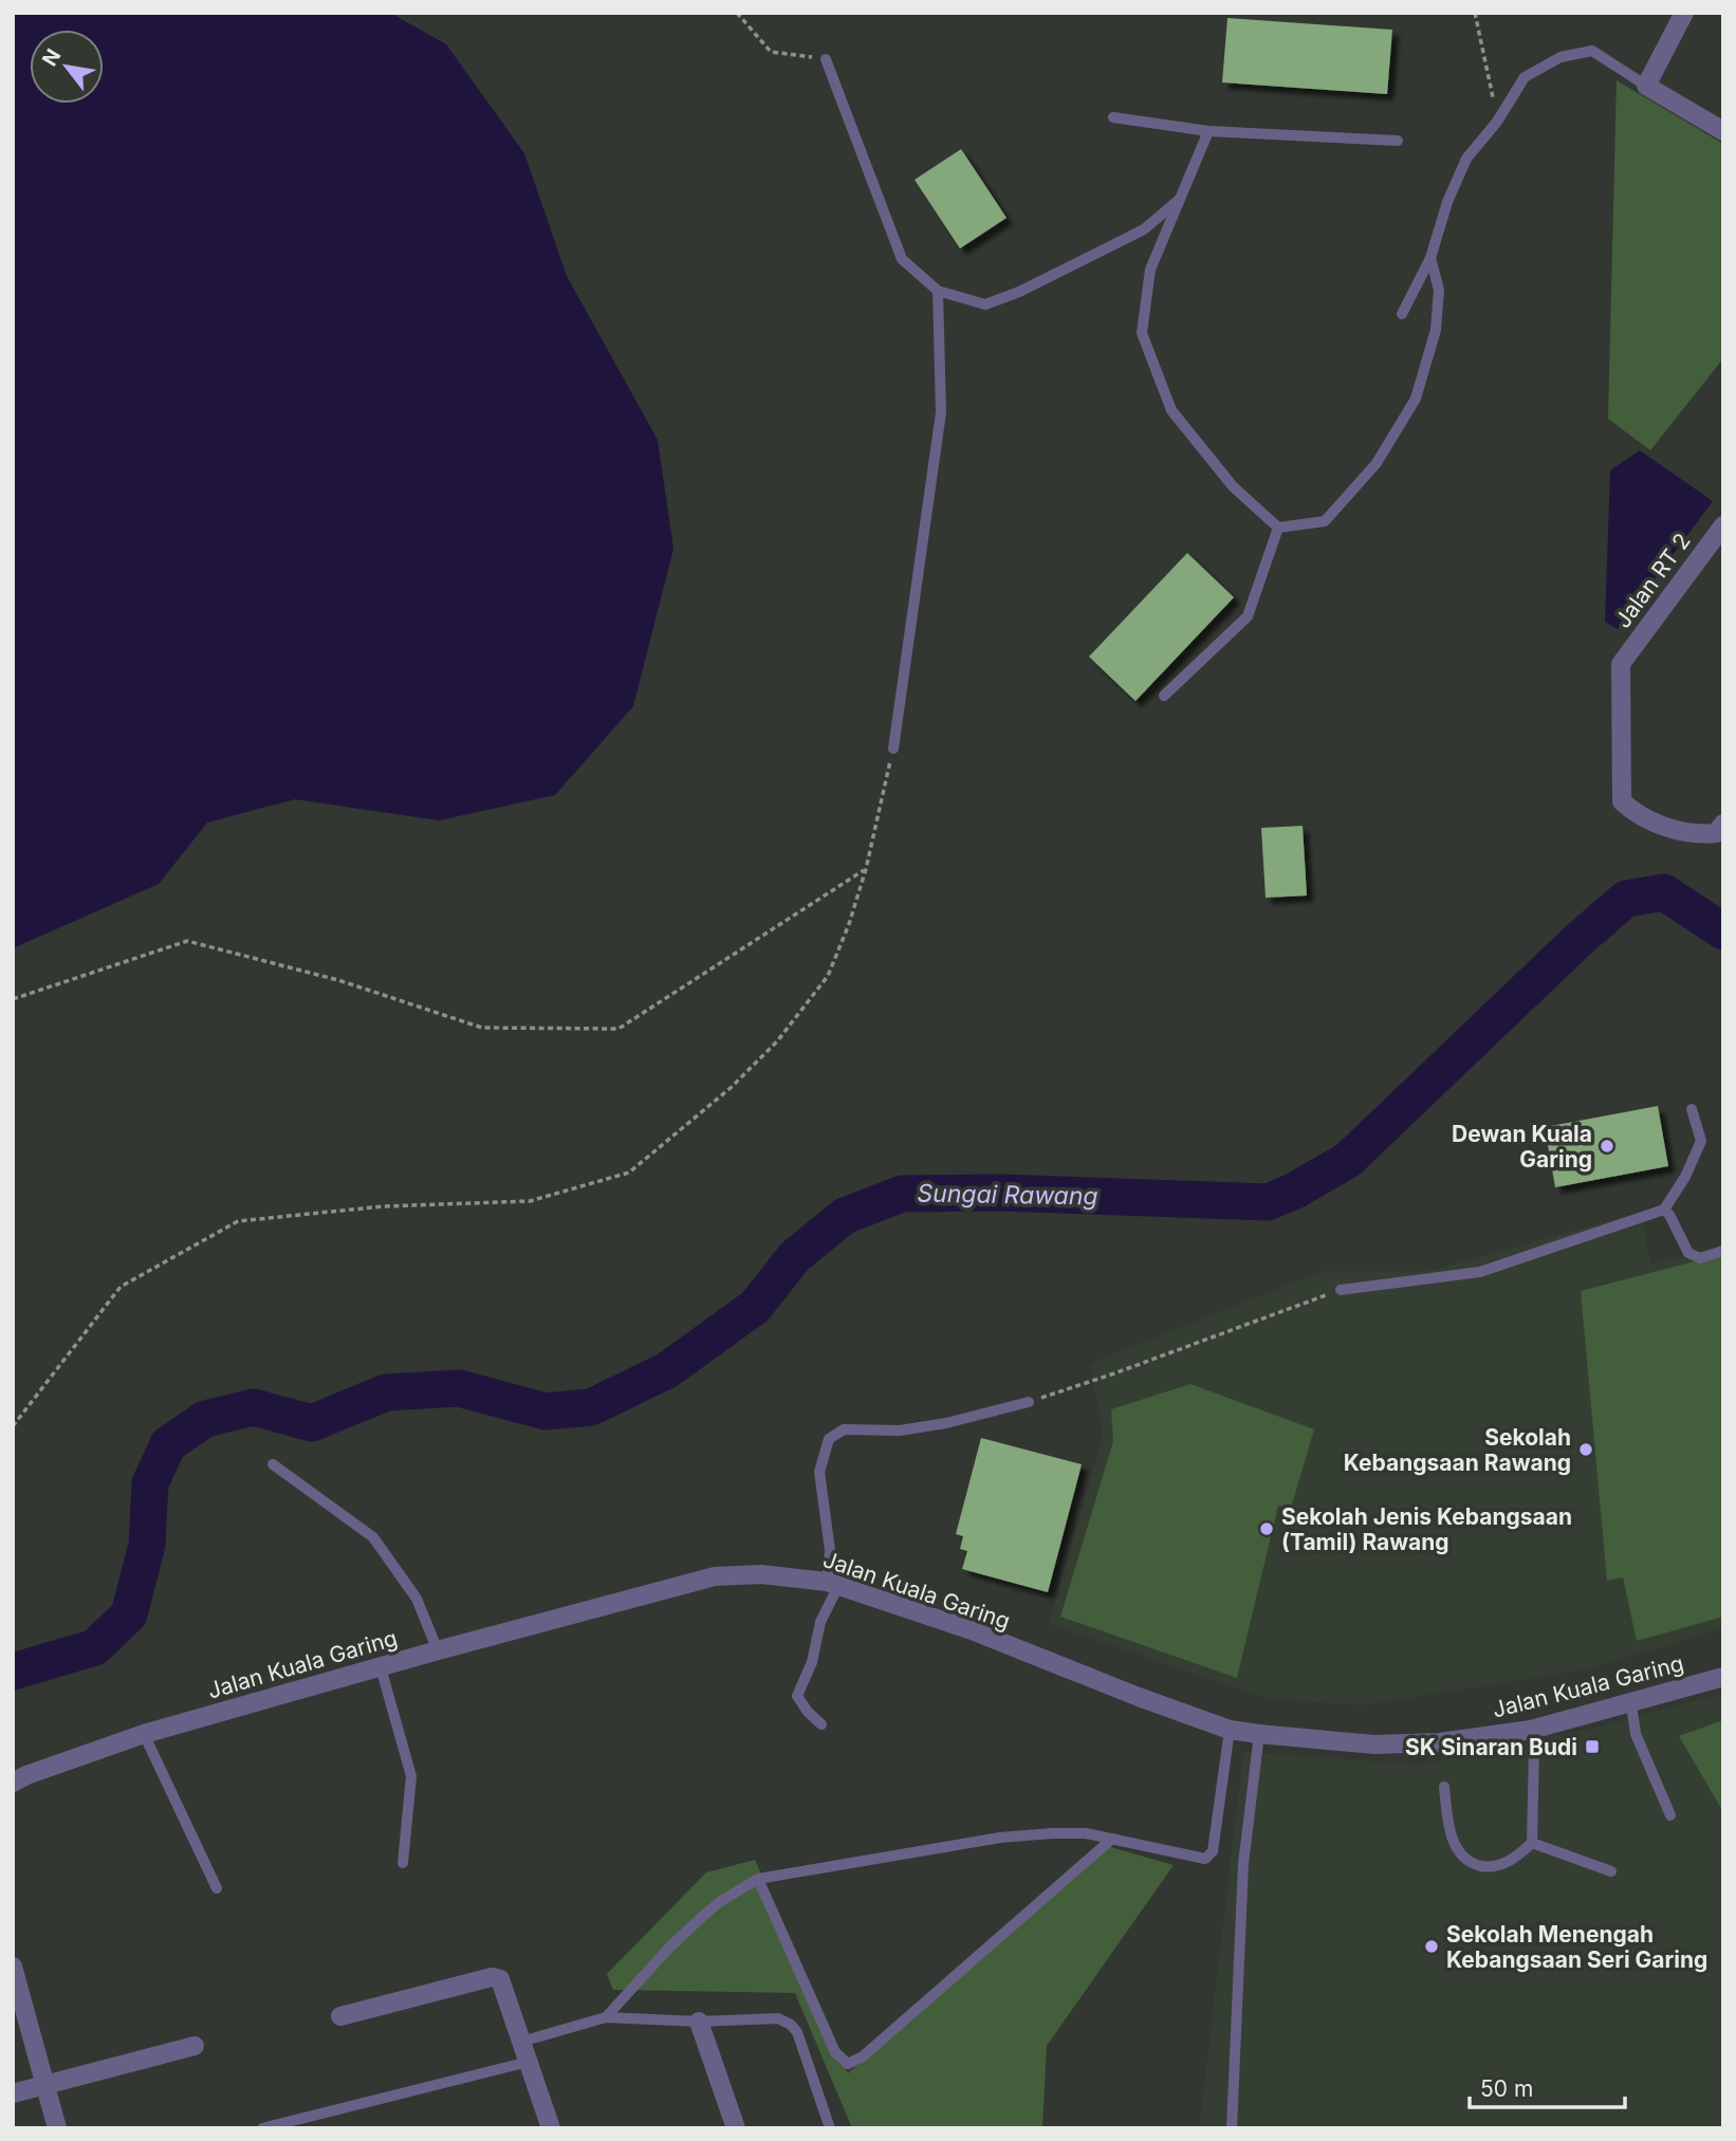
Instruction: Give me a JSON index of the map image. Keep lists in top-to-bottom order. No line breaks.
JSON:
{"streets":{"street":["Jalan RT 2","Jalan Kuala Garing"]},"water":["Sungai Rawang"],"places":{"other":["Dewan Kuala Garing","Sekolah Kebangsaan Rawang","Sekolah Jenis Kebangsaan (Tamil) Rawang","Sekolah Menengah Kebangsaan Seri Garing"],"transit":["SK Sinaran Budi"]},"scale_bar":"50 m","north":"top left"}
